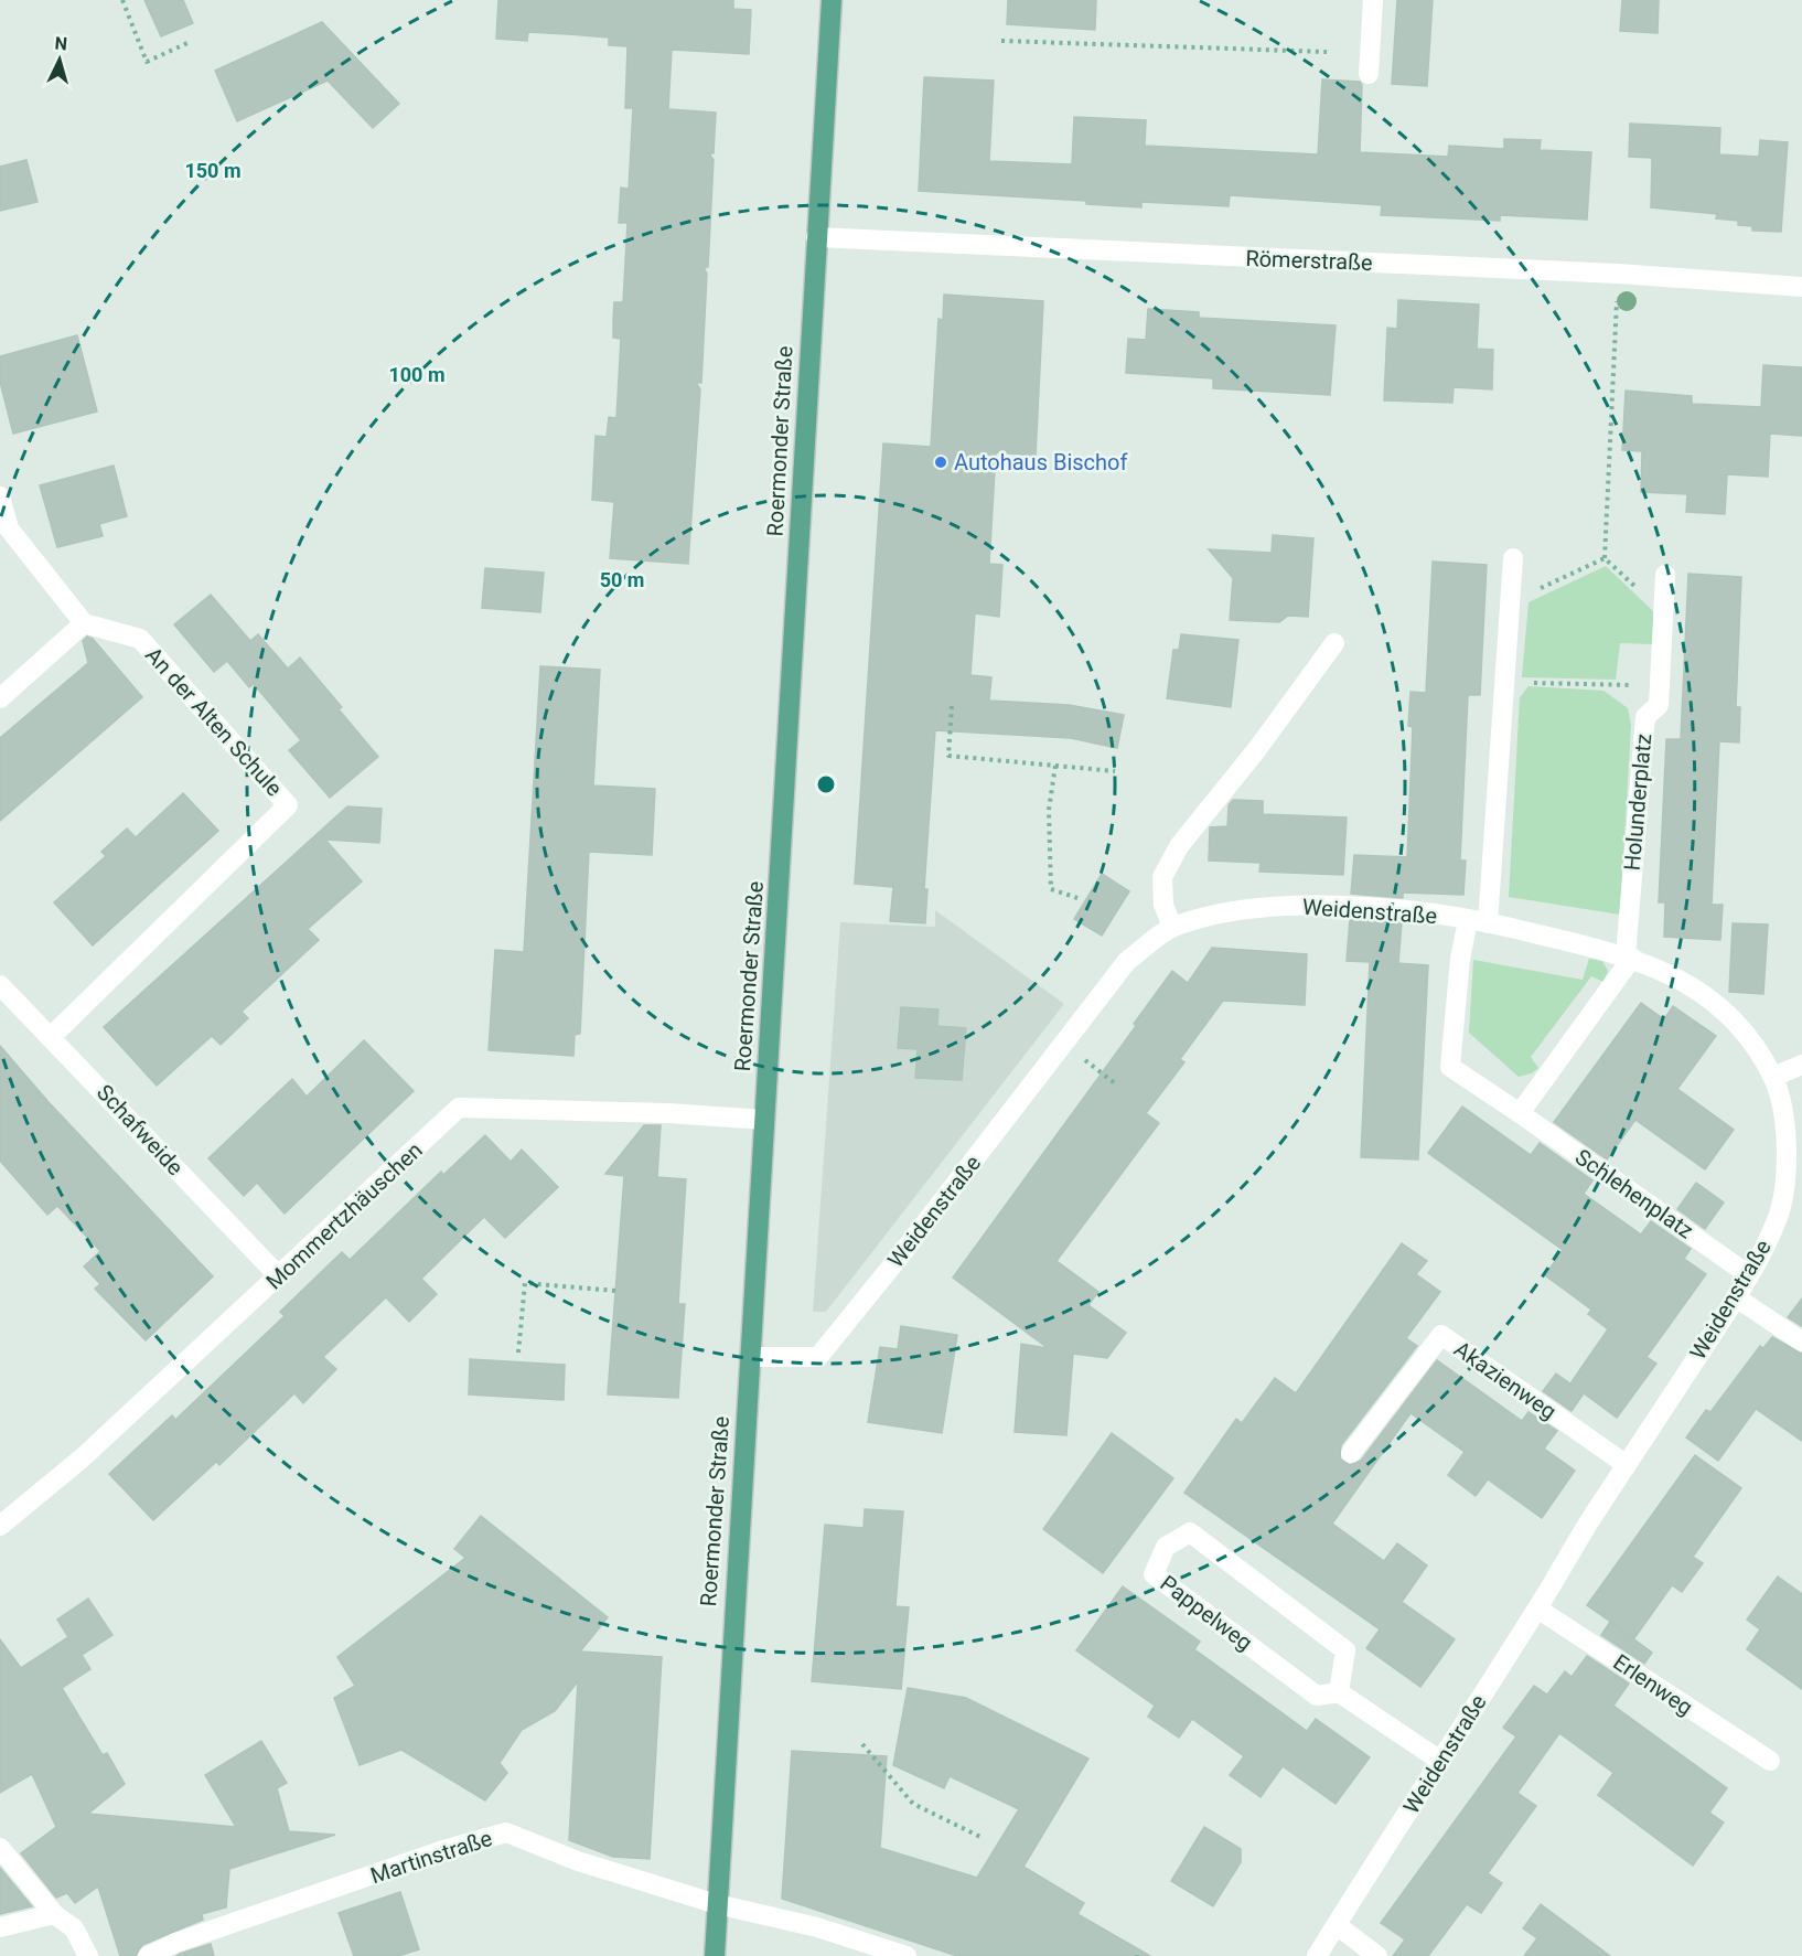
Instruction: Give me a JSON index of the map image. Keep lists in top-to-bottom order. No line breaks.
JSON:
{"streets":{"main road":["Roermonder Straße"],"street":["Römerstraße","An der Alten Schule","Holunderplatz","Weidenstraße","Schafweide","Schlehenplatz","Mommertzhäuschen","Akazienweg","Pappelweg","Erlenweg","Martinstraße"]},"crossings":[["Römerstraße","Roermonder Straße"],["Roermonder Straße","Weidenstraße"],["Roermonder Straße","Mommertzhäuschen"],["Roermonder Straße","Martinstraße"],["An der Alten Schule","Schafweide"],["Holunderplatz","Weidenstraße"],["Weidenstraße","Schlehenplatz"],["Weidenstraße","Akazienweg"],["Weidenstraße","Pappelweg"],["Weidenstraße","Erlenweg"],["Schafweide","Mommertzhäuschen"]],"places":["Autohaus Bischof"],"north":"top","rings":["150 m","100 m","50 m"]}
